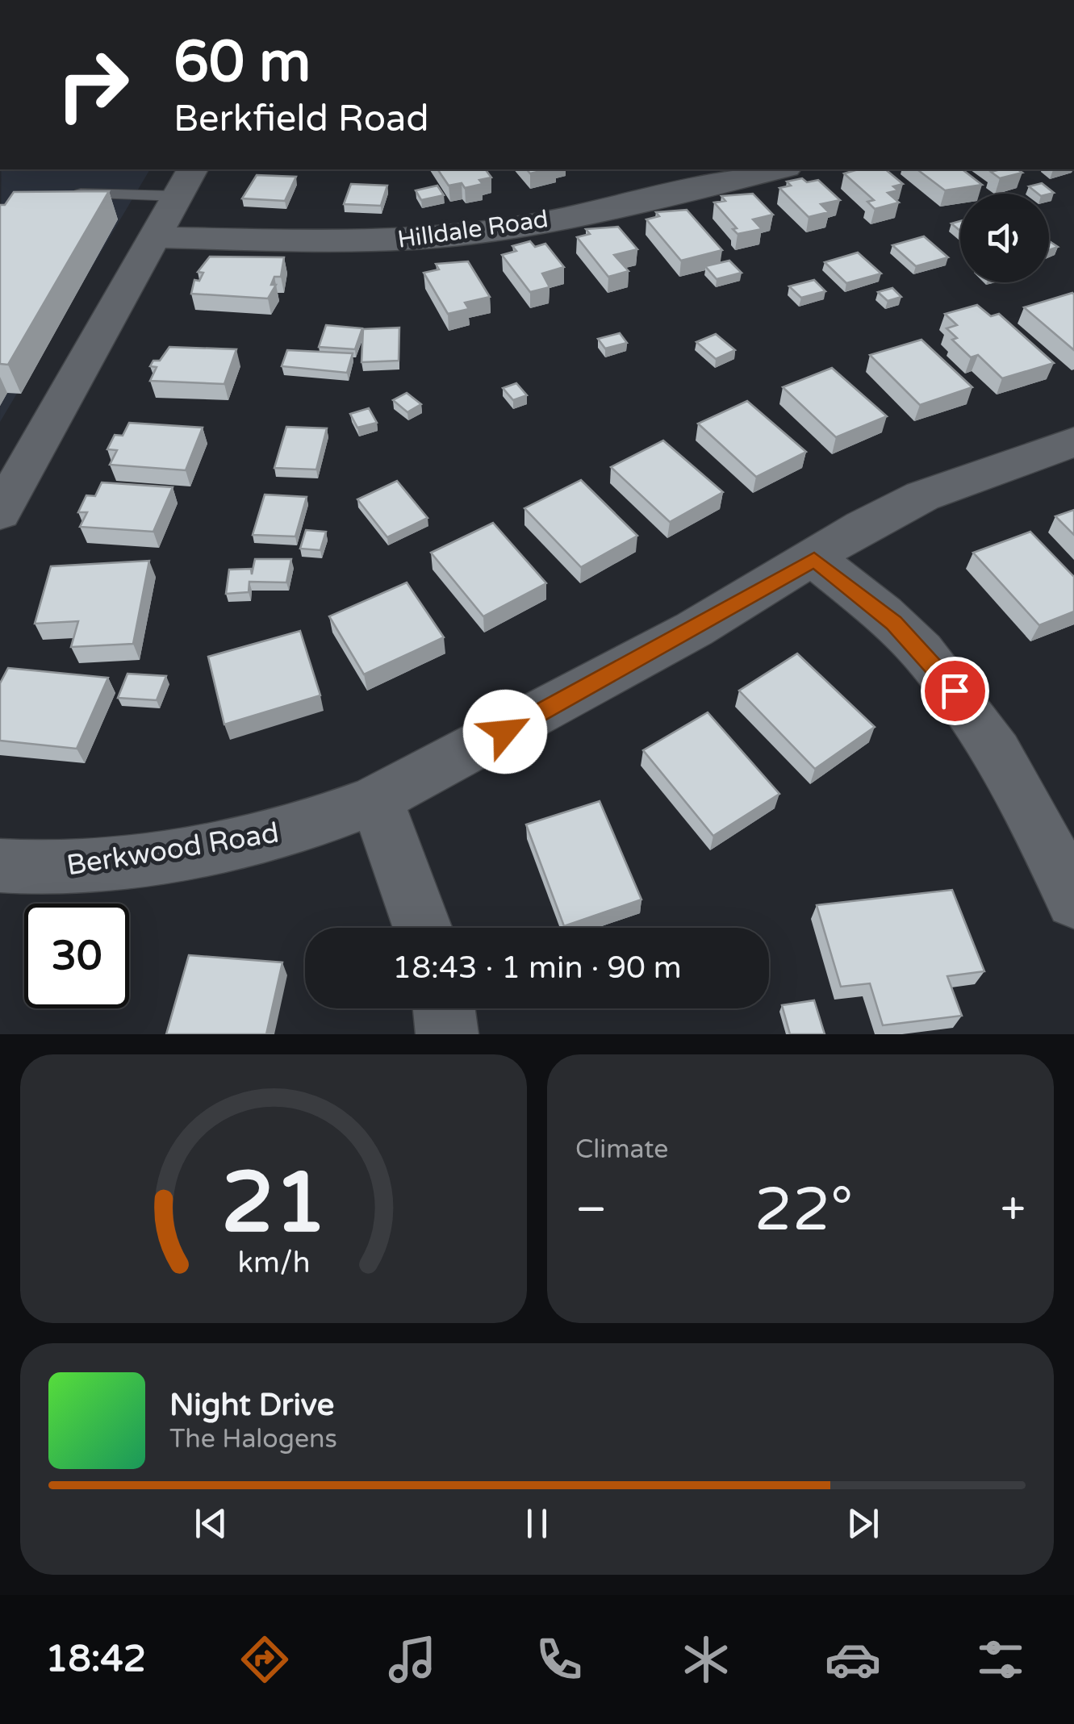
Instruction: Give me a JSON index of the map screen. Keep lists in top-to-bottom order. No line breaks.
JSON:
{"streets":{"street":["Hilldale Road","Berkwood Road"]},"page":{"turn":["60 m","Berkfield Road"],"limit":"30","trip":"18:43 · 1 min · 90 m","tile":"Climate","heat":["−","22°","+"],"song":["Night Drive","The Halogens"],"tabs":"18:42","gauge":["21","km/h"]}}
